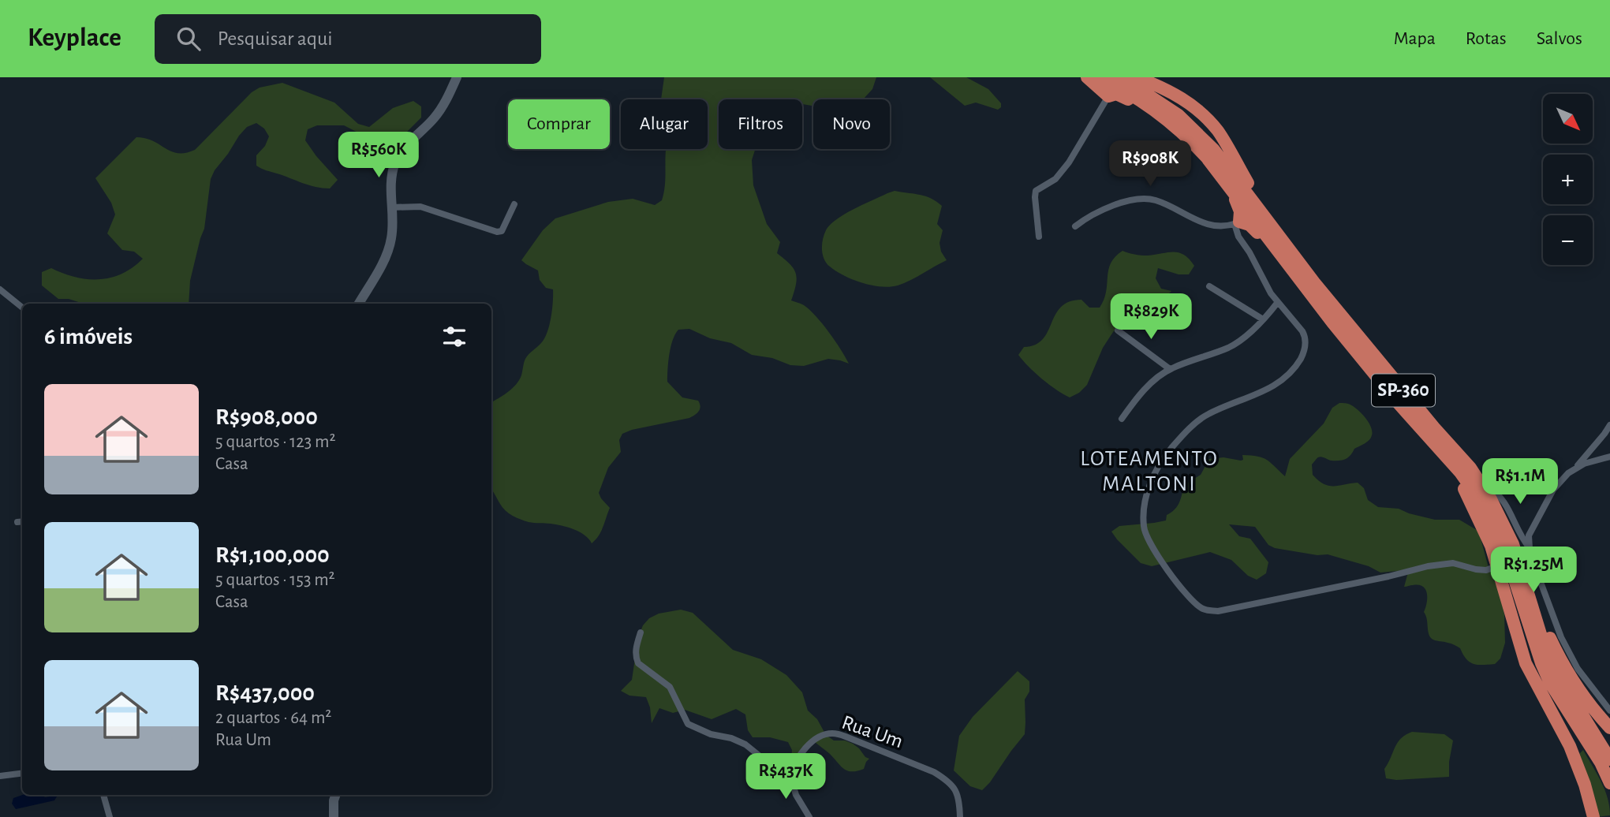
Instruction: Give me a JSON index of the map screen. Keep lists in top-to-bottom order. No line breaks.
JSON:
{"streets":{"highway":["SP-360"],"street":["Rua Um"]},"districts":["LOTEAMENTO MALTONI"],"north":"bottom right","page":{"header":"Keyplace","search":"Pesquisar aqui","nav":["Mapa","Rotas","Salvos"],"map_buttons":["+","−"],"chip":["Comprar","Alugar","Filtros","Novo"],"price":["R$560K","R$908K","R$829K","R$1.1M","R$1.25M","R$437K"],"heading":"6 imóveis","list":[{"name":"R$908,000","note":"5 quartos · 123 m² · Casa"},{"name":"R$1,100,000","note":"5 quartos · 153 m² · Casa"},{"name":"R$437,000","note":"2 quartos · 64 m² · Rua Um"}]}}
